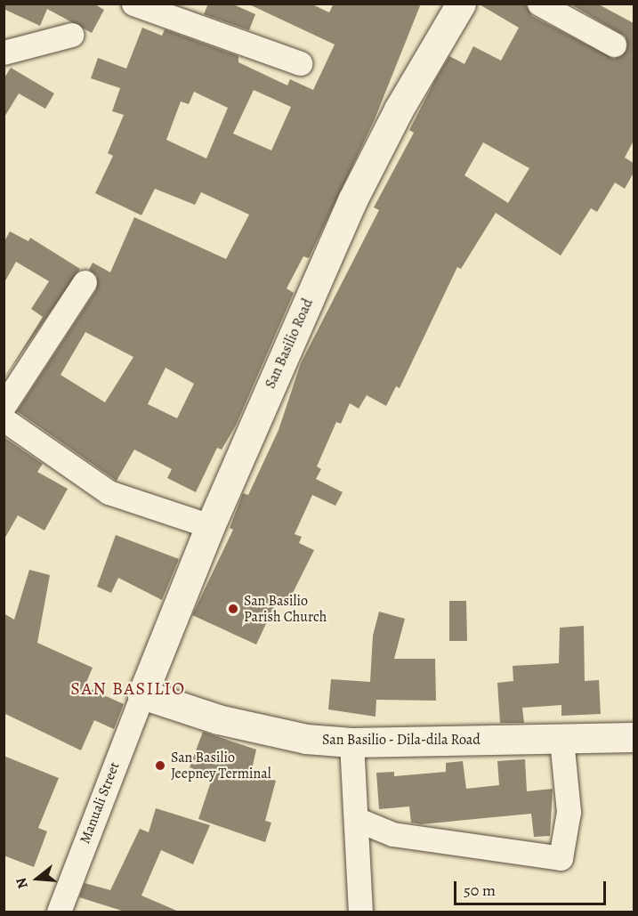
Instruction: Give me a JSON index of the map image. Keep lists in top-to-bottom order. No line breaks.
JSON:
{"streets":{"street":["San Basilio Road","San Basilio - Dila-dila Road","Manuali Street"]},"crossings":[["San Basilio Road","San Basilio - Dila-dila Road"],["San Basilio Road","Manuali Street"],["San Basilio - Dila-dila Road","Manuali Street"]],"districts":["SAN BASILIO"],"places":["San Basilio Parish Church","San Basilio Jeepney Terminal"],"scale_bar":"50 m","north":"left"}
